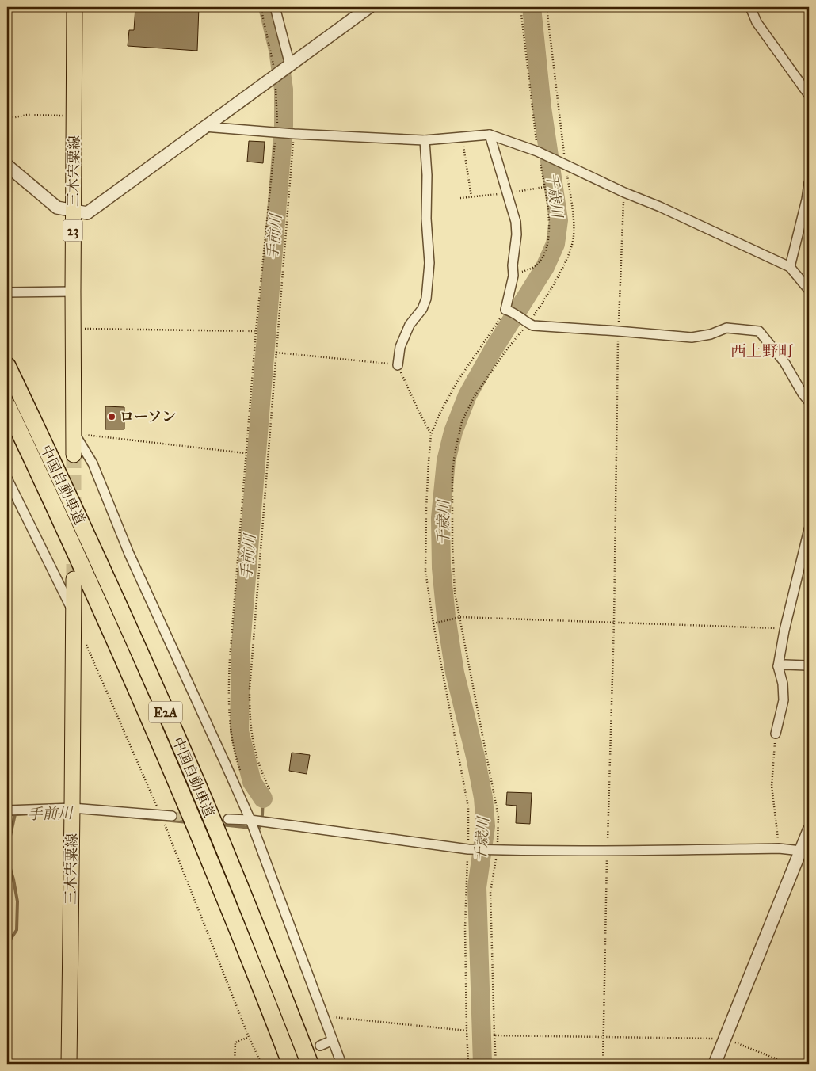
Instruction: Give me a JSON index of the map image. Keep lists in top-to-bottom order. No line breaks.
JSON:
{"streets":{"highway":["中国自動車道","E2A"],"main road":["三木宍粟線","23"]},"districts":["西上野町"],"water":["千歳川","手前川"],"places":["ローソン"]}
